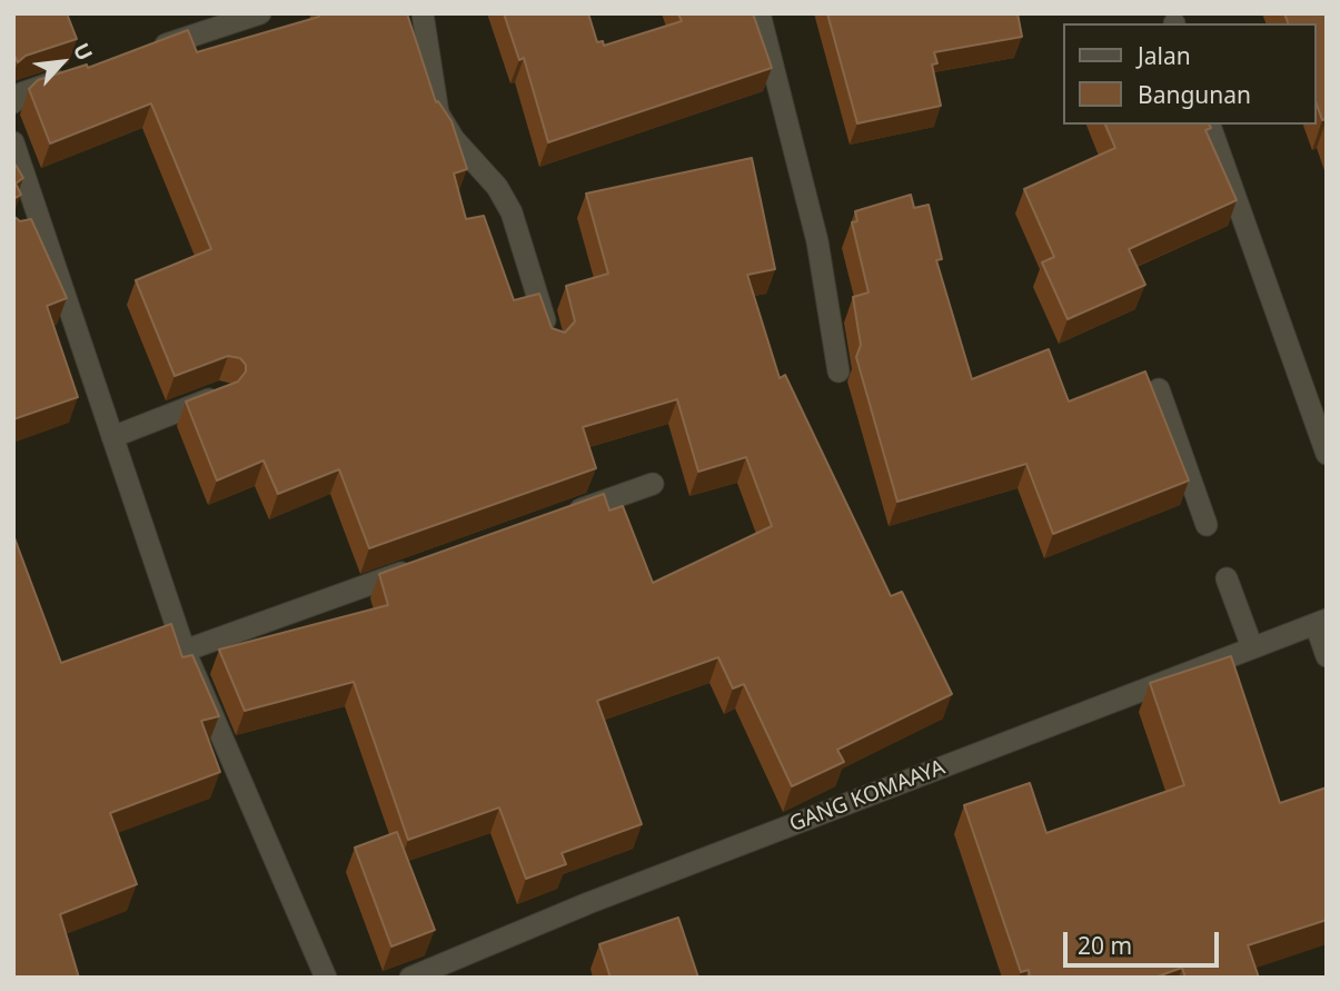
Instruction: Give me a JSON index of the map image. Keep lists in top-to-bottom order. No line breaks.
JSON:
{"streets":{"street":["GANG KOMAAYA"]},"legend":["Jalan","Bangunan"],"scale_bar":"20 m","north":"top right"}
